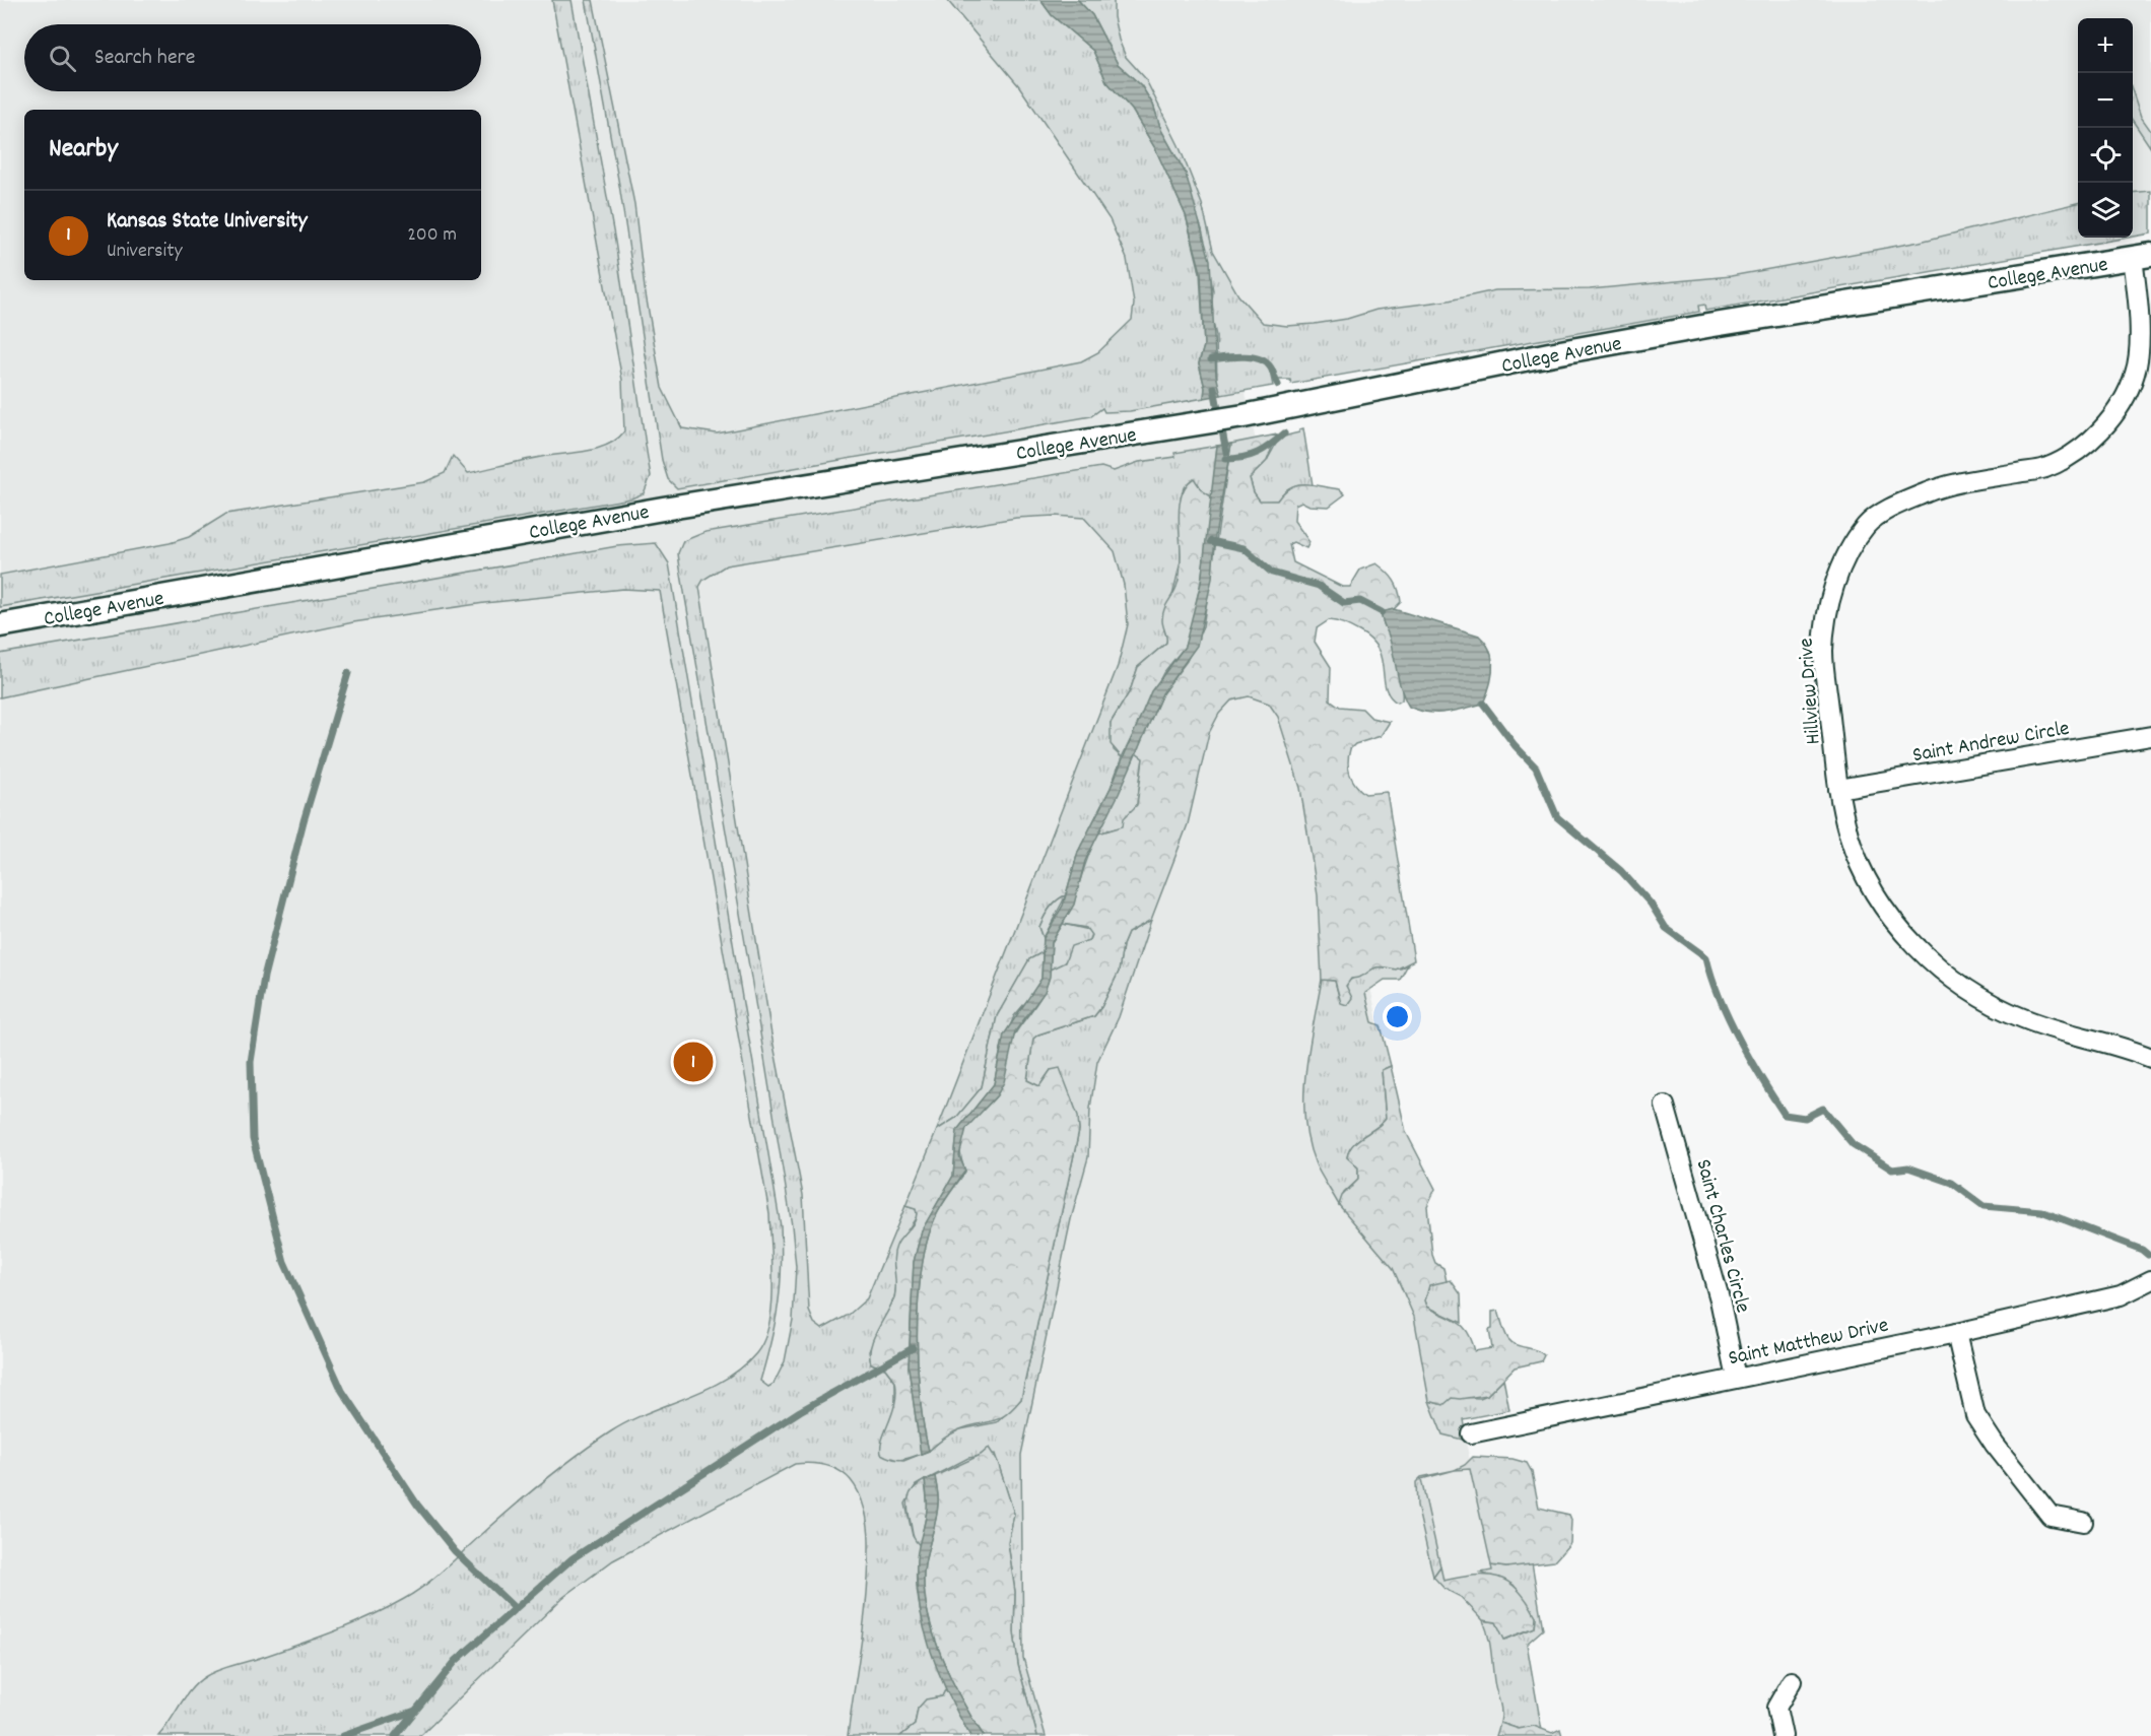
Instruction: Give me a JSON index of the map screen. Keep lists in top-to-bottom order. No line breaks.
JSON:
{"streets":{"street":["College Avenue","Hillview Drive","Saint Andrew Circle","Saint Charles Circle","Saint Matthew Drive"]},"crossings":[["College Avenue","Hillview Drive"],["Hillview Drive","Saint Andrew Circle"],["Saint Charles Circle","Saint Matthew Drive"]],"page":{"map_buttons":["+","−"],"search":"Search here","heading":"Nearby","list":[{"mark":"1","name":"Kansas State University","note":"University","value":"200 m"}],"pins":"1"}}
